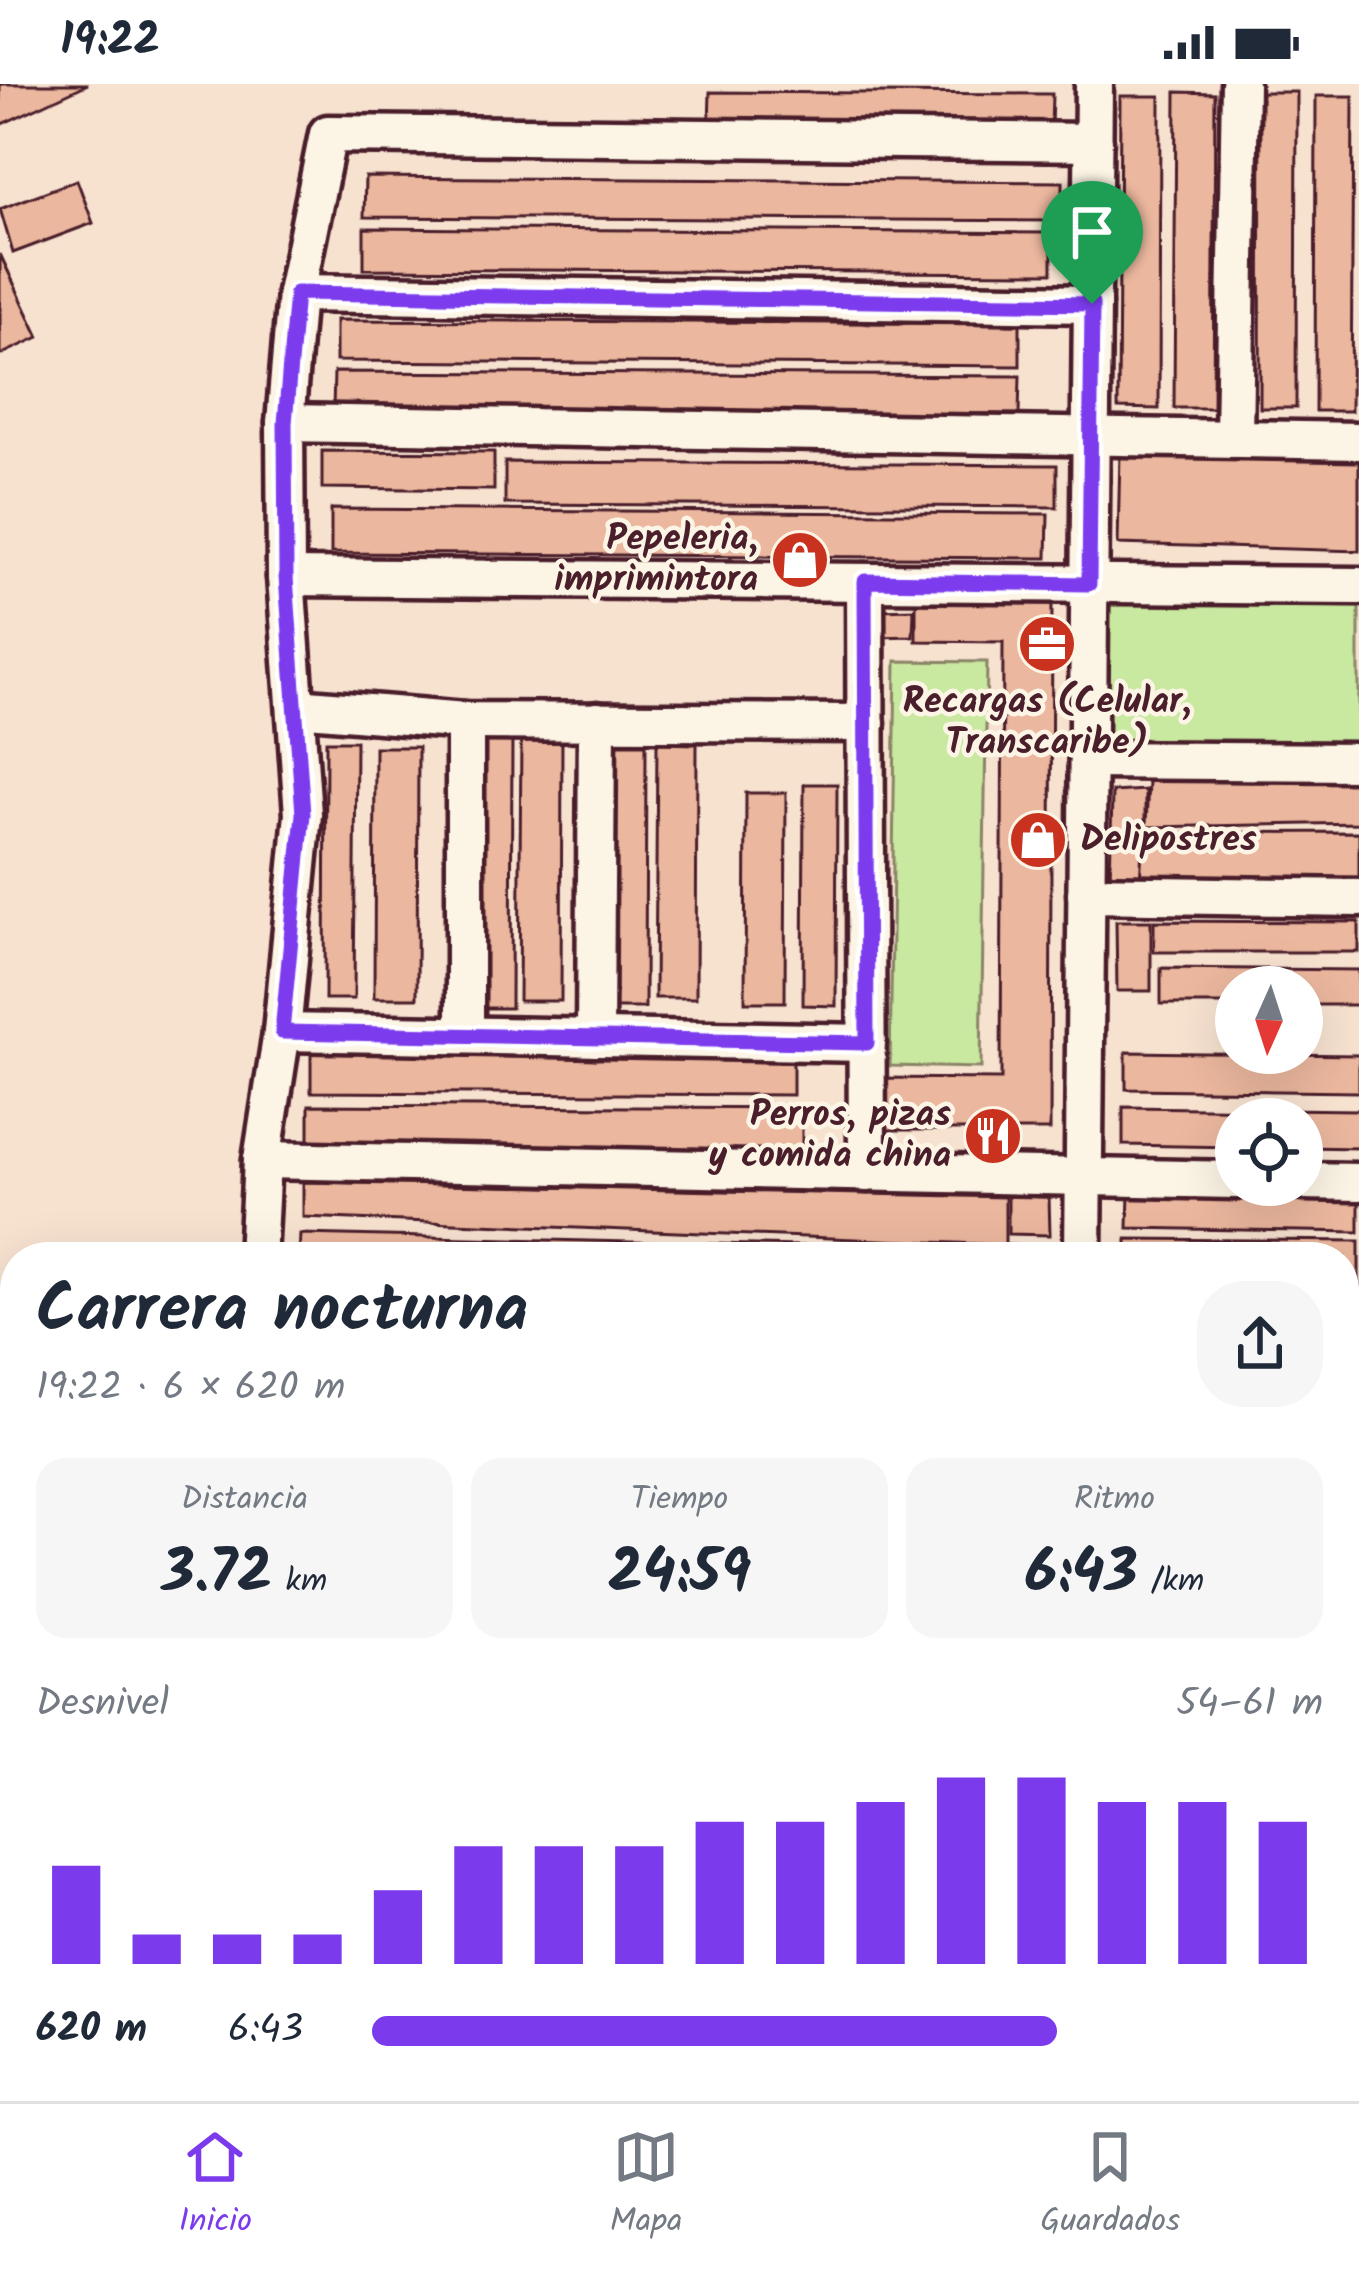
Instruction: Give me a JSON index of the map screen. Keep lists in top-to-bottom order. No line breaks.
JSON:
{"places":{"shop":["Pepeleria, imprimintora","Delipostres"],"office":["Recargas (Celular, Transcaribe)"],"restaurant":["Perros, pizas y comida china"]},"north":"bottom","page":{"status":"19:22","heading":["Carrera nocturna","19:22 · 6 × 620 m"],"stats":[["Distancia","3.72 km"],["Tiempo","24:59"],["Ritmo","6:43 /km"]],"chart":["Desnivel","54–61 m"],"list":[{"name":"620 m","note":"6:43"}],"tabs":["Inicio","Mapa","Guardados"]}}
